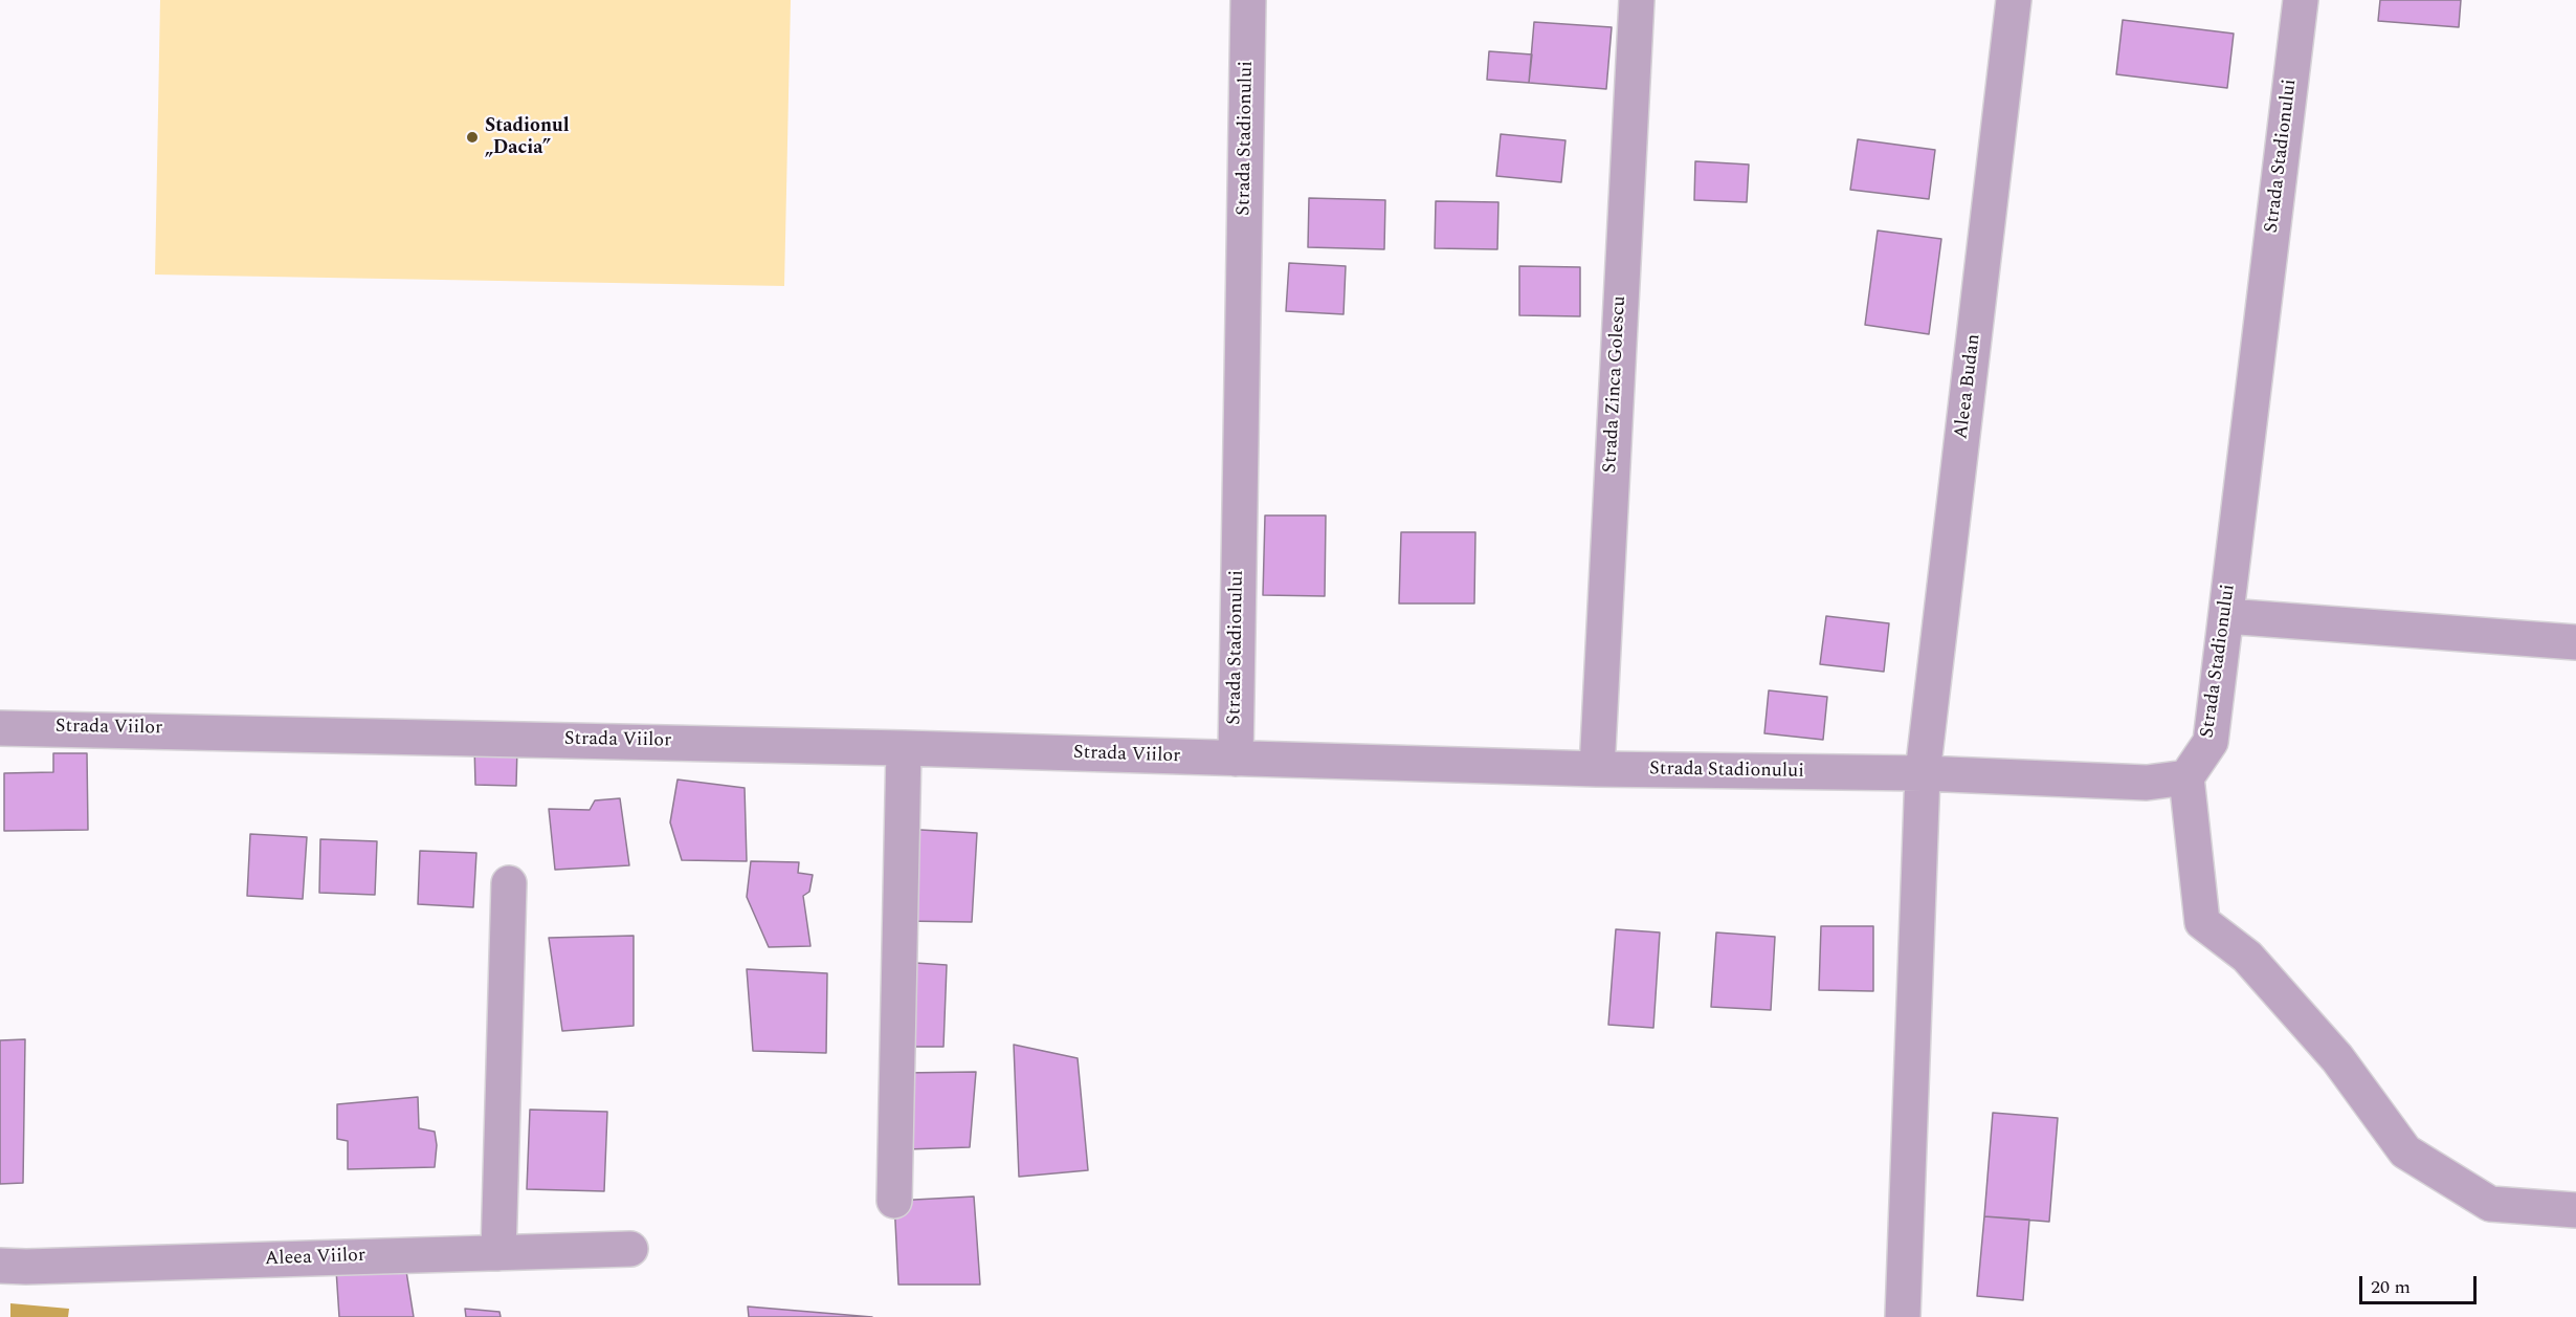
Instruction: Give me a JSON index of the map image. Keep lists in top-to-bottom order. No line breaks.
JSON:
{"streets":{"street":["Strada Stadionului","Strada Zinca Golescu","Aleea Budan","Strada Viilor","Aleea Viilor"]},"crossings":[["Strada Stadionului","Strada Zinca Golescu"],["Strada Stadionului","Aleea Budan"],["Strada Stadionului","Strada Viilor"]],"places":["Stadionul „Dacia”"],"scale_bar":"20 m"}
